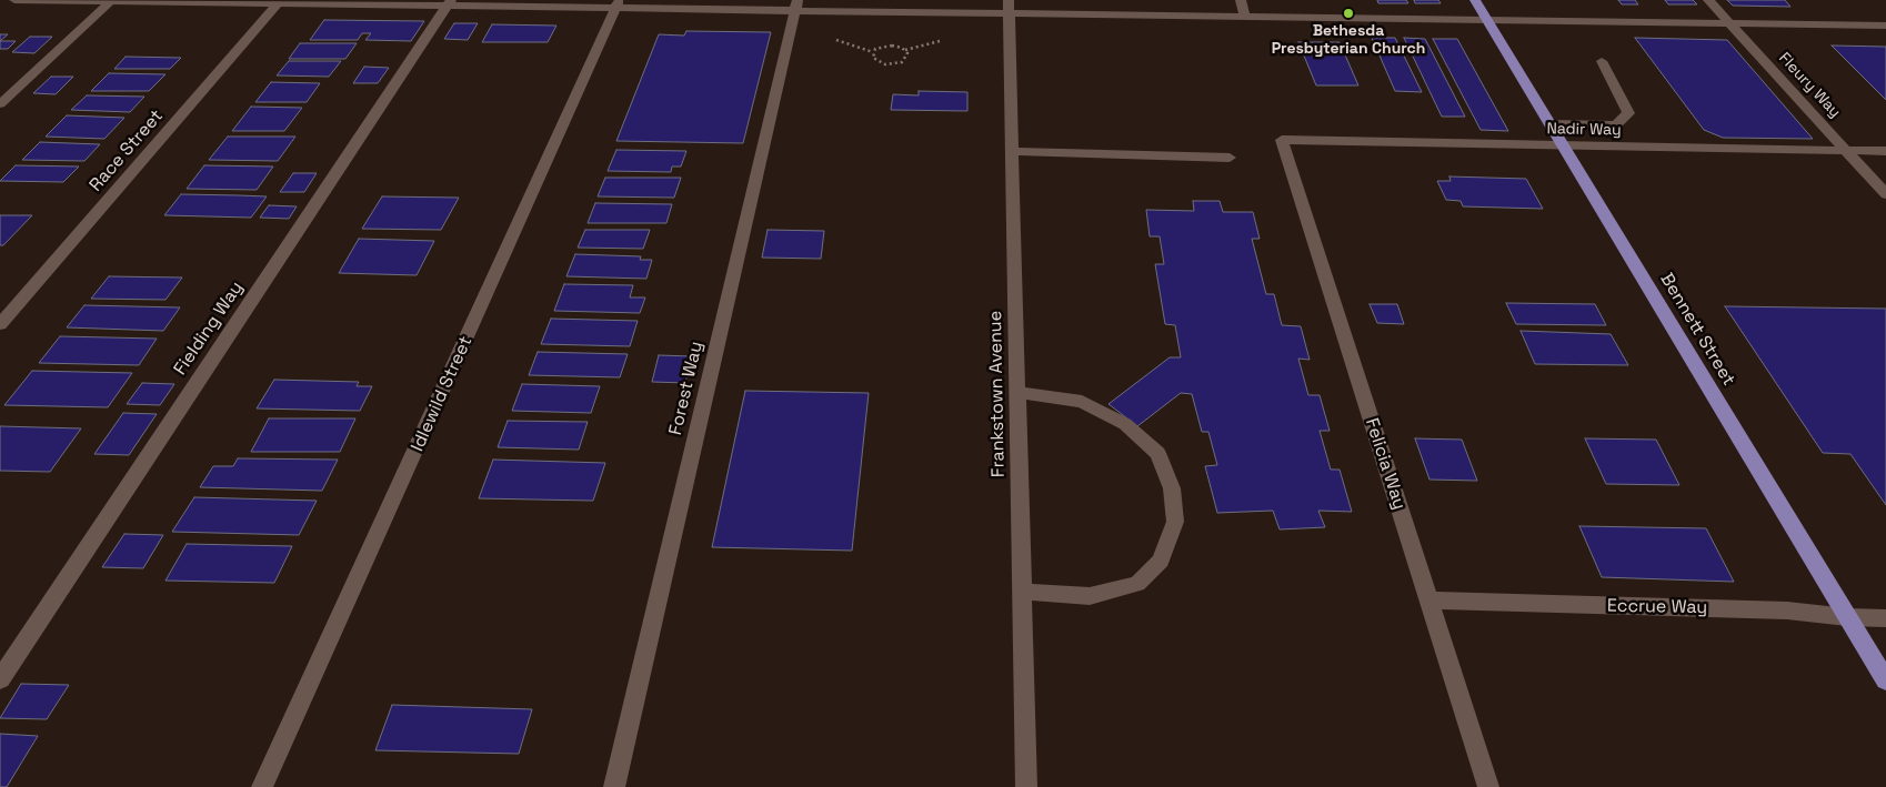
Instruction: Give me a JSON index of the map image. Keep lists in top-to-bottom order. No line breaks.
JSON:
{"streets":{"main road":["Bennett Street"],"street":["Fleury Way","Nadir Way","Race Street","Fielding Way","Forest Way","Idlewild Street","Frankstown Avenue","Felicia Way","Eccrue Way"]},"crossings":[["Fleury Way","Nadir Way"],["Nadir Way","Bennett Street"],["Nadir Way","Felicia Way"],["Bennett Street","Eccrue Way"],["Felicia Way","Eccrue Way"]],"places":["Bethesda Presbyterian Church"]}
